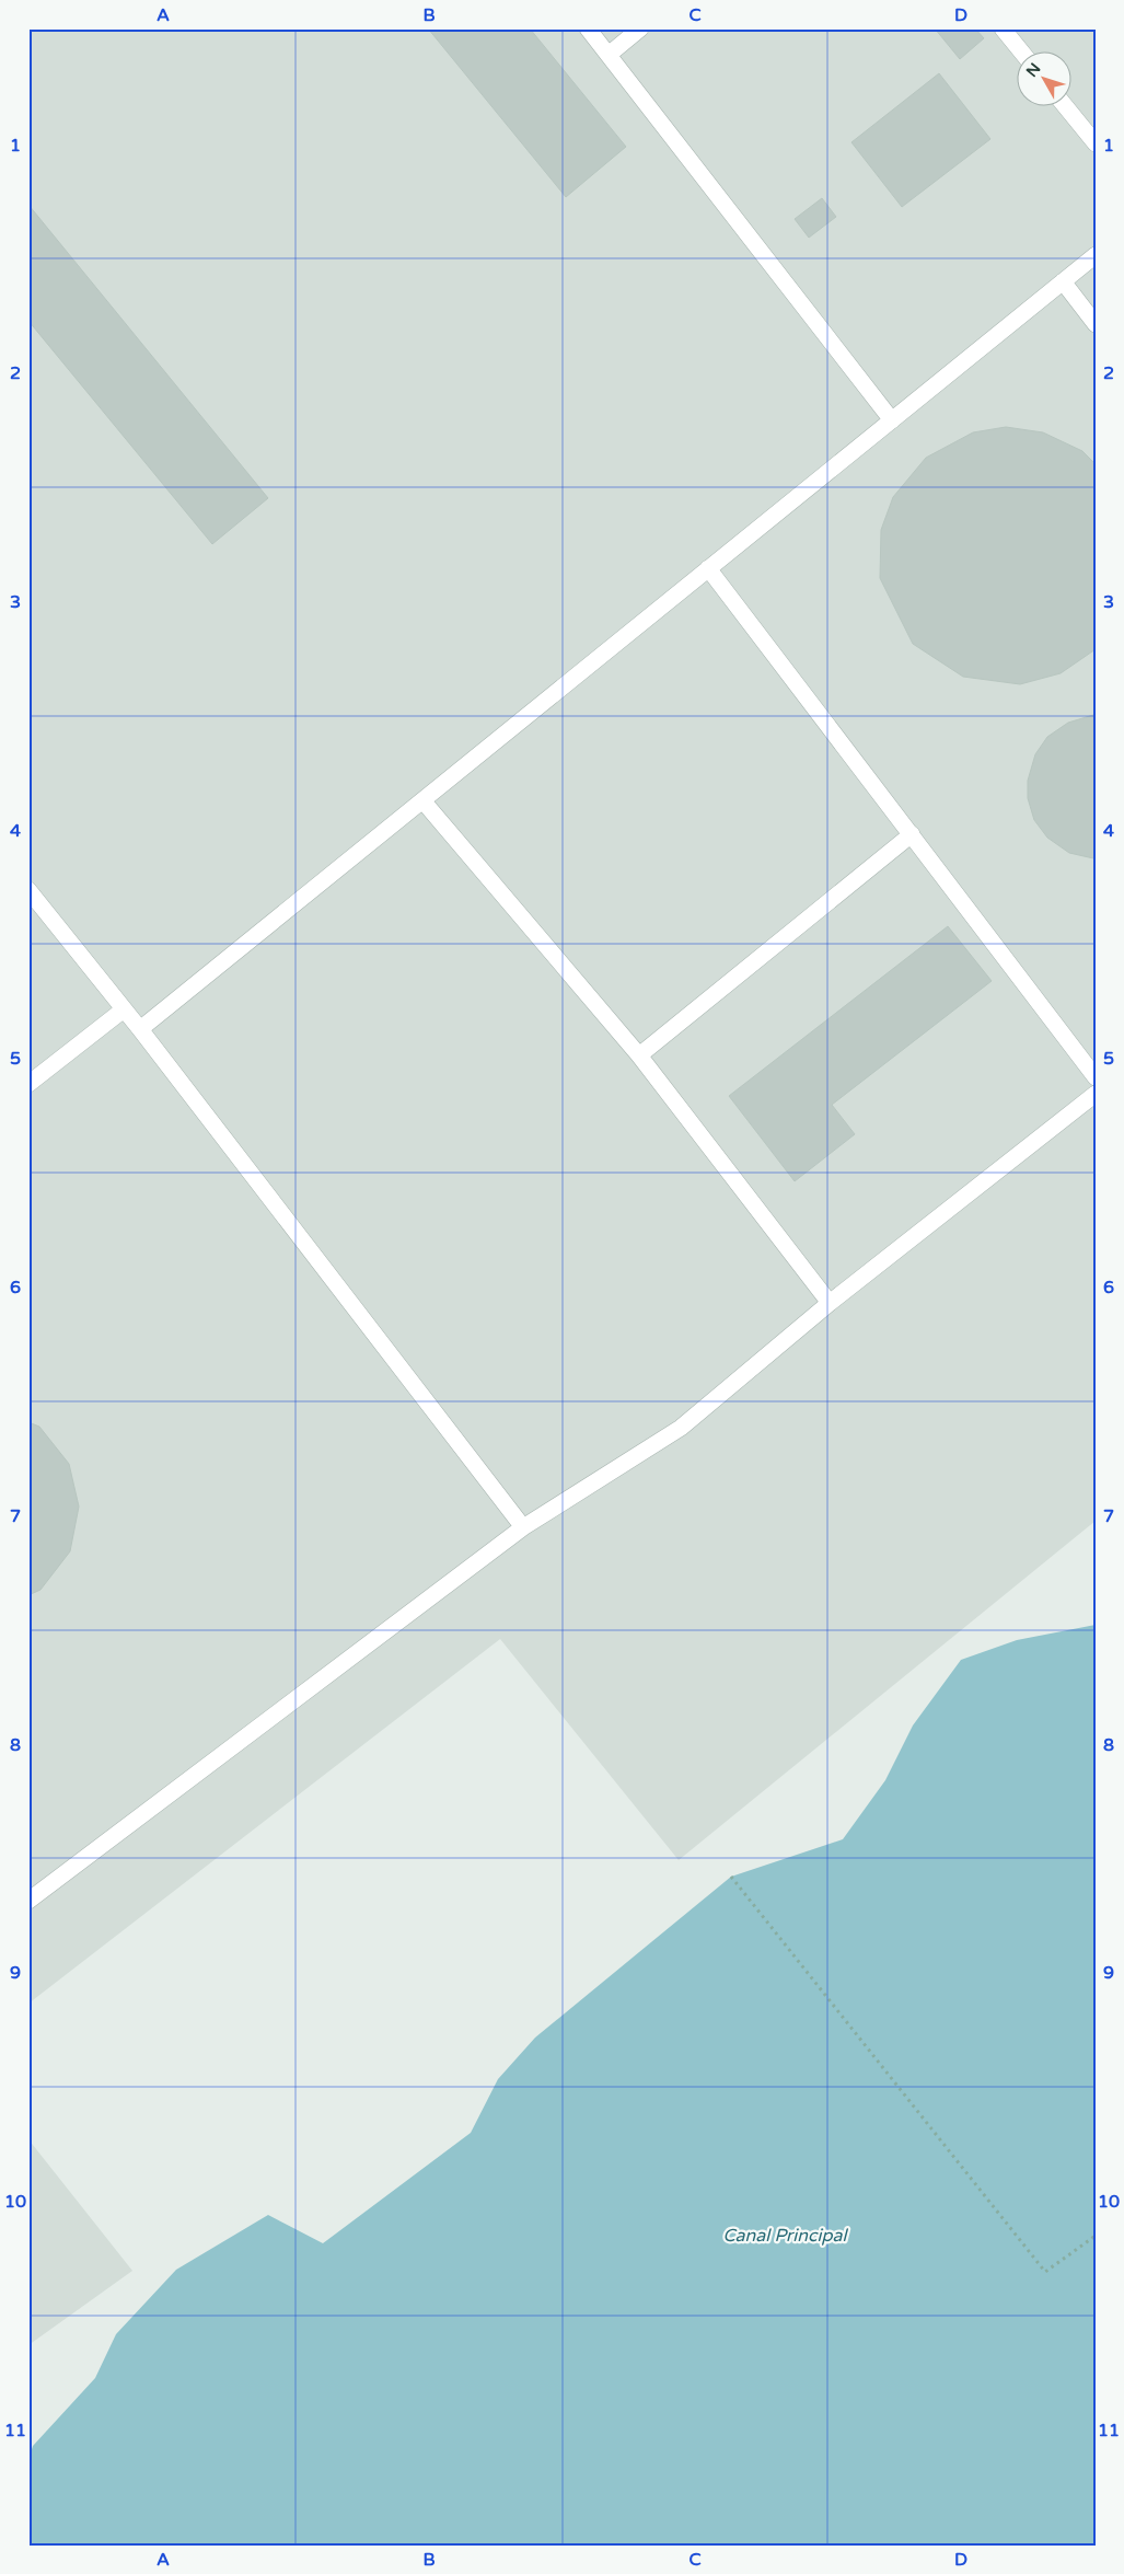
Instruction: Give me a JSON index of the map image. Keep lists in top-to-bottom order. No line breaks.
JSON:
{"water":["Canal Principal"],"north":"top left","grid":{"columns":["A","B","C","D"],"rows":["1","2","3","4","5","6","7","8","9","10","11"]}}
